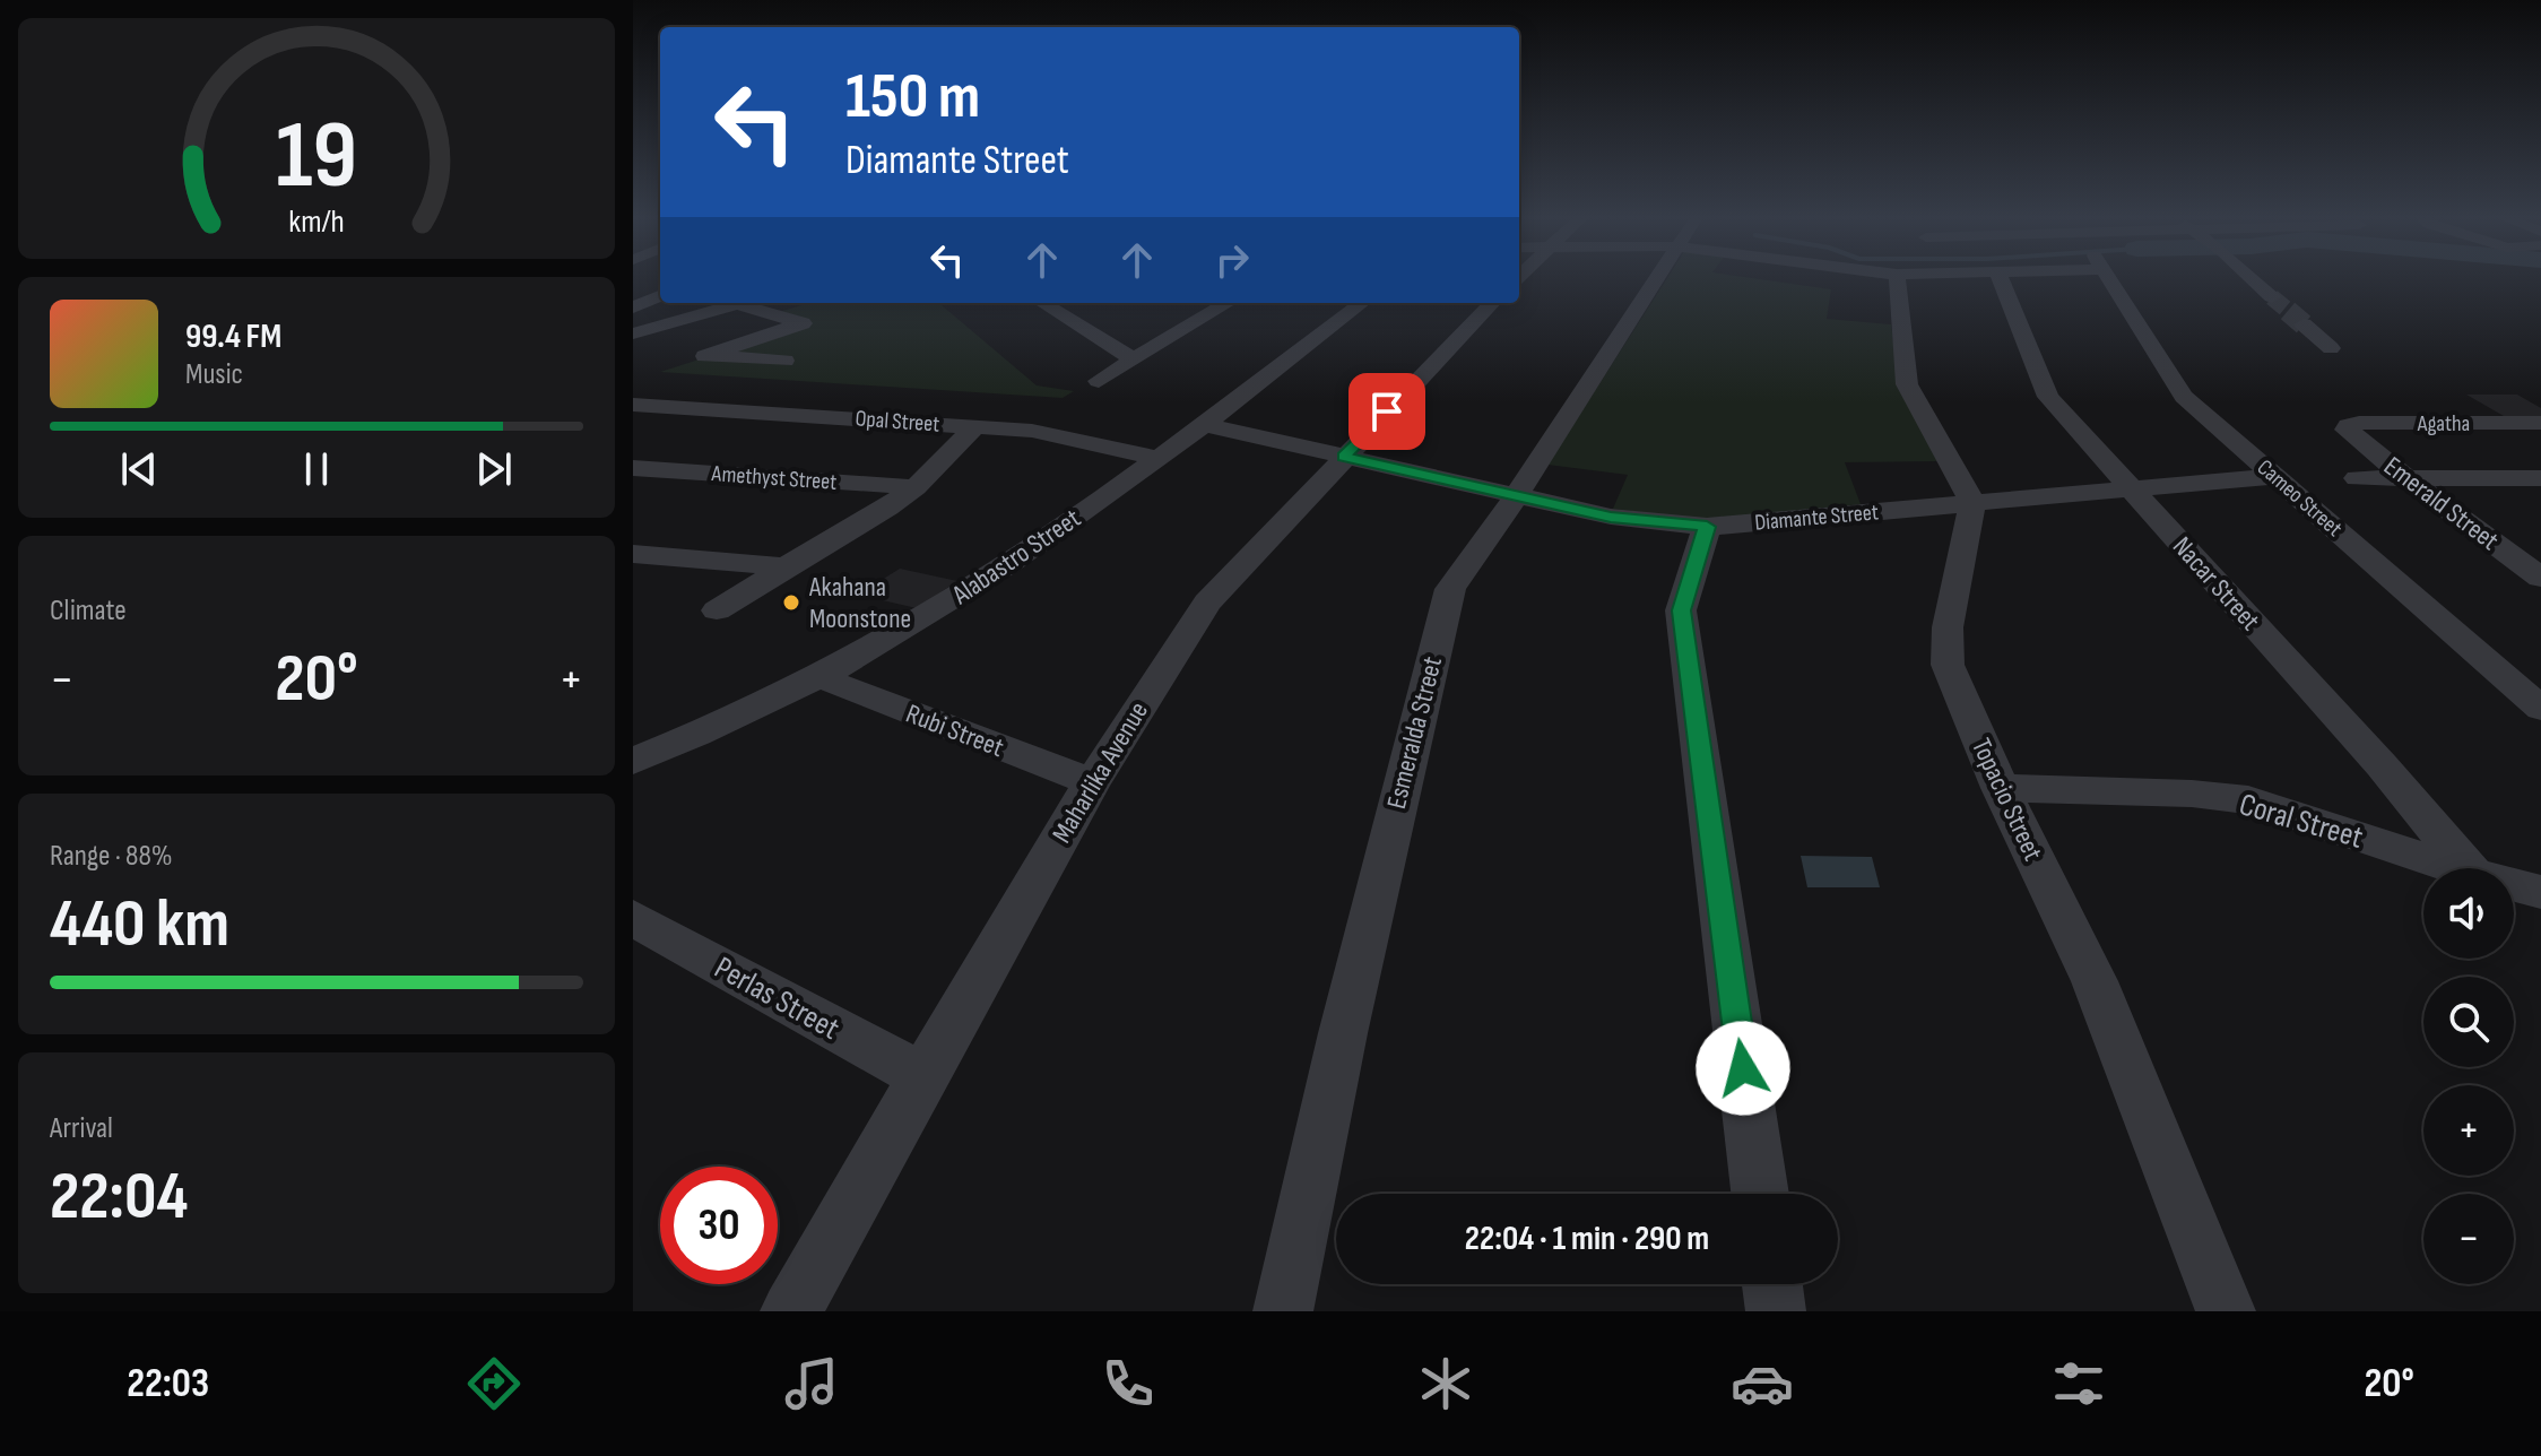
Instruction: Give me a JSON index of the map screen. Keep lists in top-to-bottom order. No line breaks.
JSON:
{"streets":{"street":["Opal Street","Agatha","Amethyst Street","Cameo Street","Emerald Street","Diamante Street","Alabastro Street","Nacar Street","Rubi Street","Esmeralda Street","Maharlika Avenue","Topacio Street","Coral Street","Perlas Street"]},"crossings":[["Opal Street","Alabastro Street"],["Agatha","Emerald Street"],["Cameo Street","Diamante Street"],["Diamante Street","Alabastro Street"],["Diamante Street","Nacar Street"],["Diamante Street","Esmeralda Street"],["Diamante Street","Maharlika Avenue"],["Diamante Street","Topacio Street"],["Alabastro Street","Rubi Street"],["Rubi Street","Maharlika Avenue"],["Maharlika Avenue","Perlas Street"],["Topacio Street","Coral Street"]],"places":["Akahana Moonstone"],"page":{"turn":["150 m","Diamante Street"],"song":["99.4 FM","Music"],"tile":["Climate",["Range · 88%","440 km"],["Arrival","22:04"]],"heat":["−","20°","+"],"map_buttons":["+","−"],"limit":"30","trip":"22:04 · 1 min · 290 m","tabs":["22:03","20°"],"gauge":["19","km/h"]}}
